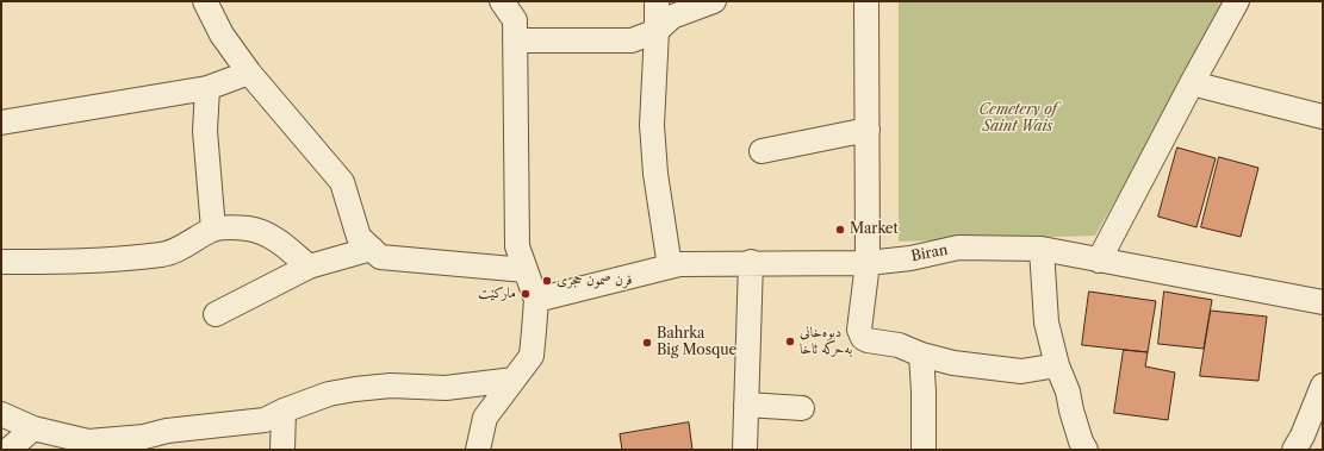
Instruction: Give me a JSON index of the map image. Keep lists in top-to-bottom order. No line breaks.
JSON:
{"streets":{"street":["Biran"]},"parks":["Cemetery of Saint Wais"],"places":["Market","فرن صمون حجری","مارکێت","دیوەخانی بەحرکە ئاخا","Bahrka Big Mosque"]}
